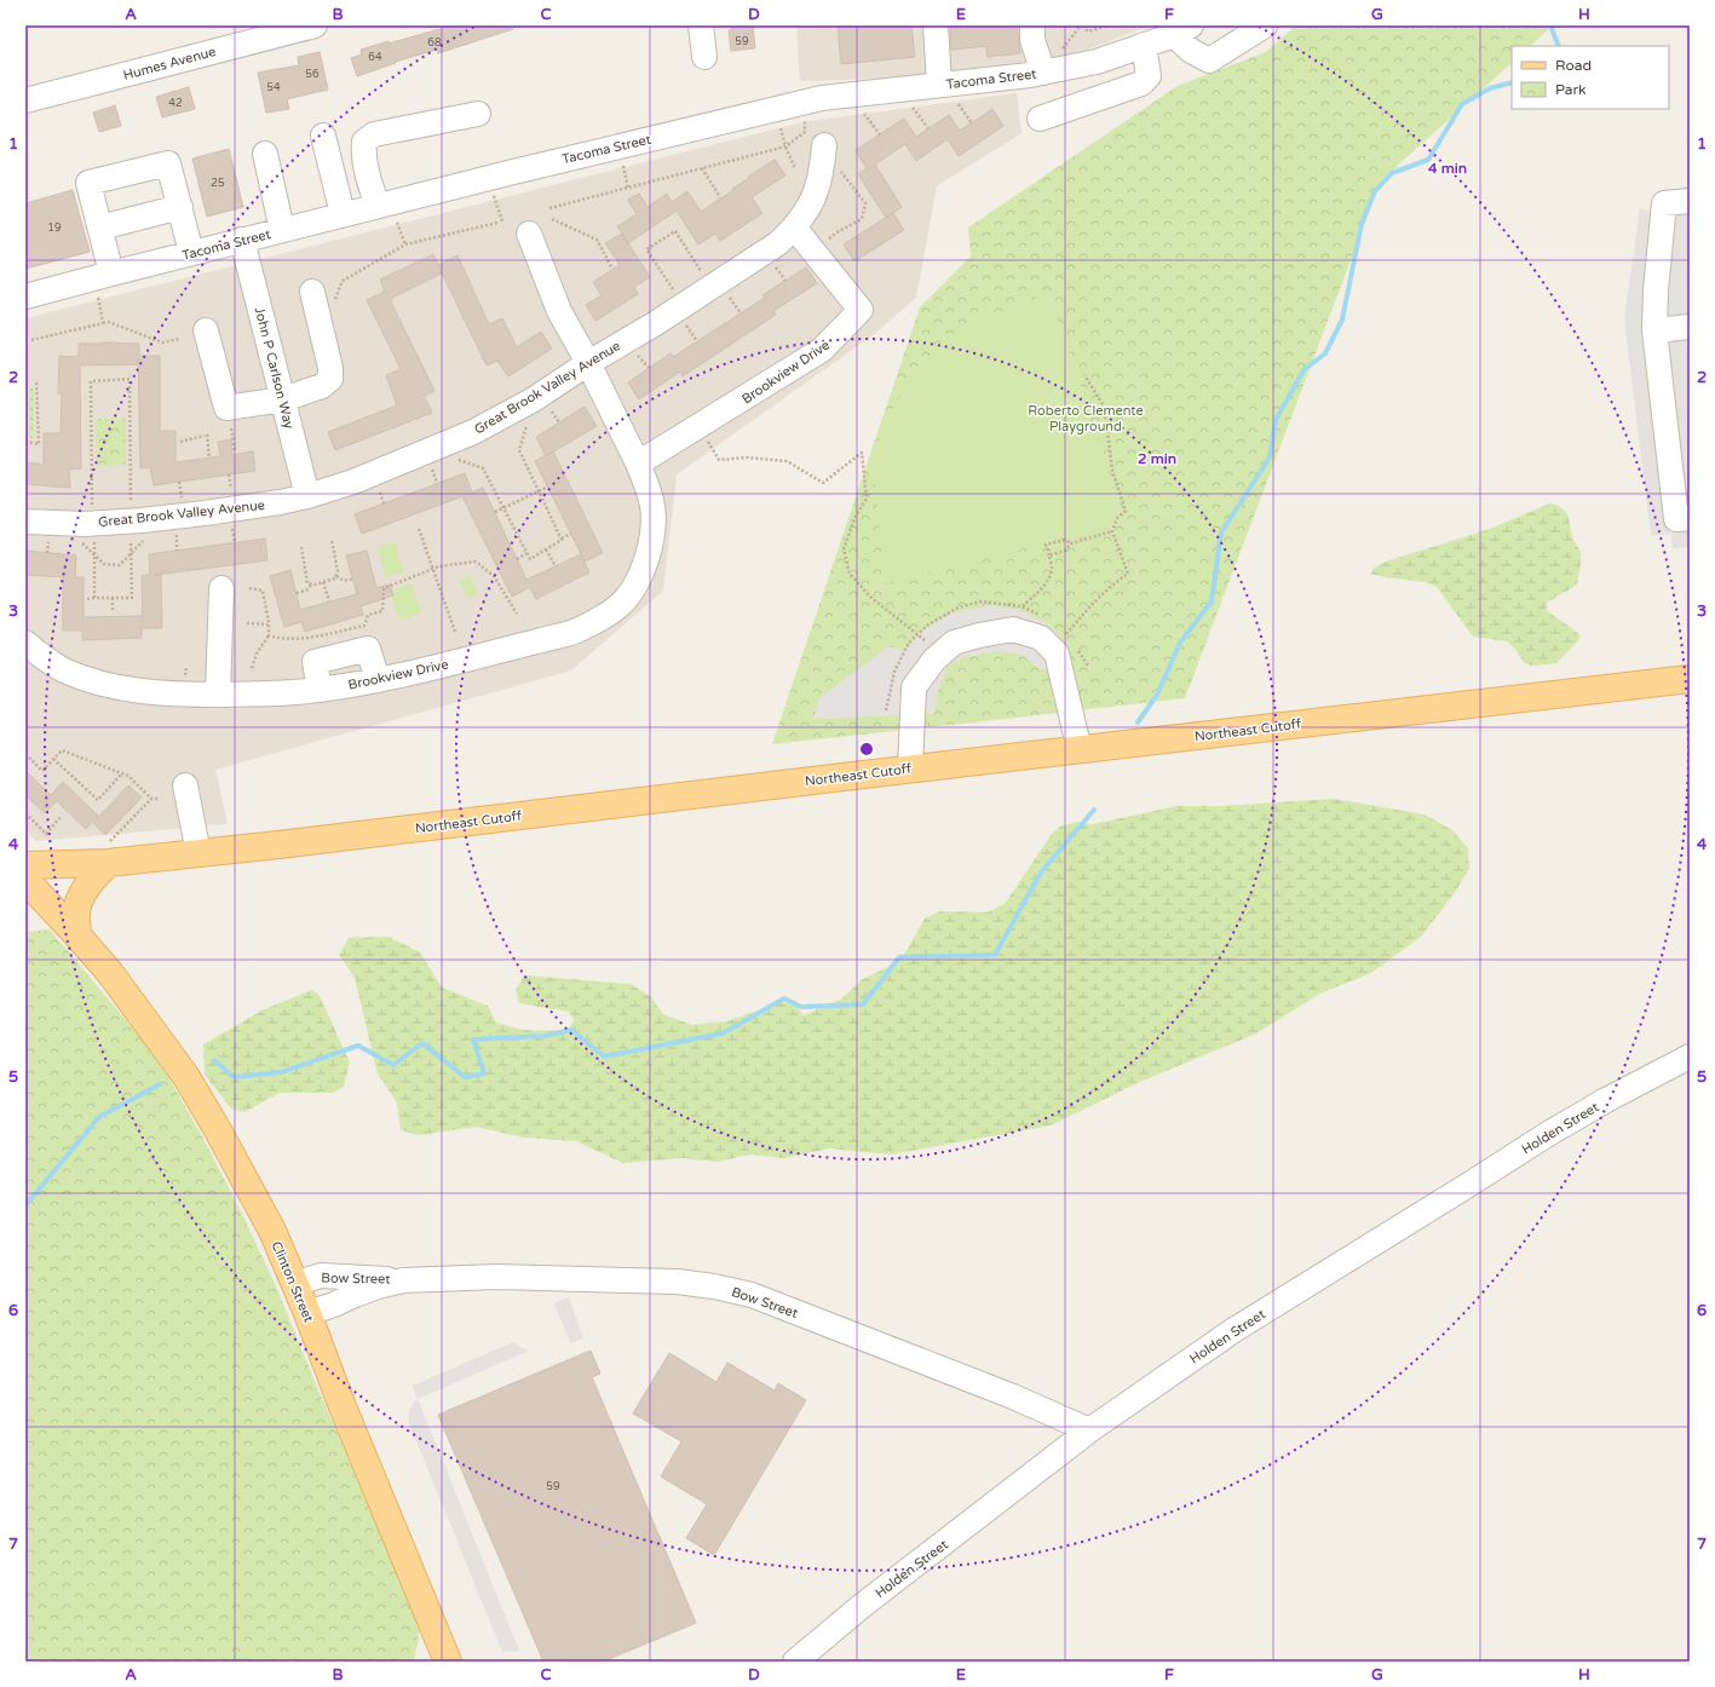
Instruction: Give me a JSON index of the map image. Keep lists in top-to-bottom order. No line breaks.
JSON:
{"streets":{"main road":["Northeast Cutoff","Clinton Street"],"street":["Humes Avenue","Tacoma Street","John P Carlson Way","Brookview Drive","Great Brook Valley Avenue","Holden Street","Bow Street"]},"crossings":[["Tacoma Street","John P Carlson Way"],["John P Carlson Way","Great Brook Valley Avenue"],["Brookview Drive","Great Brook Valley Avenue"],["Holden Street","Bow Street"],["Bow Street","Clinton Street"]],"parks":["Roberto Clemente Playground"],"house_numbers":["59","68","64","56","54","42","25","19","59"],"legend":["Road","Park"],"grid":{"columns":["A","B","C","D","E","F","G","H"],"rows":["1","2","3","4","5","6","7"]},"rings":["4 min","2 min"]}
